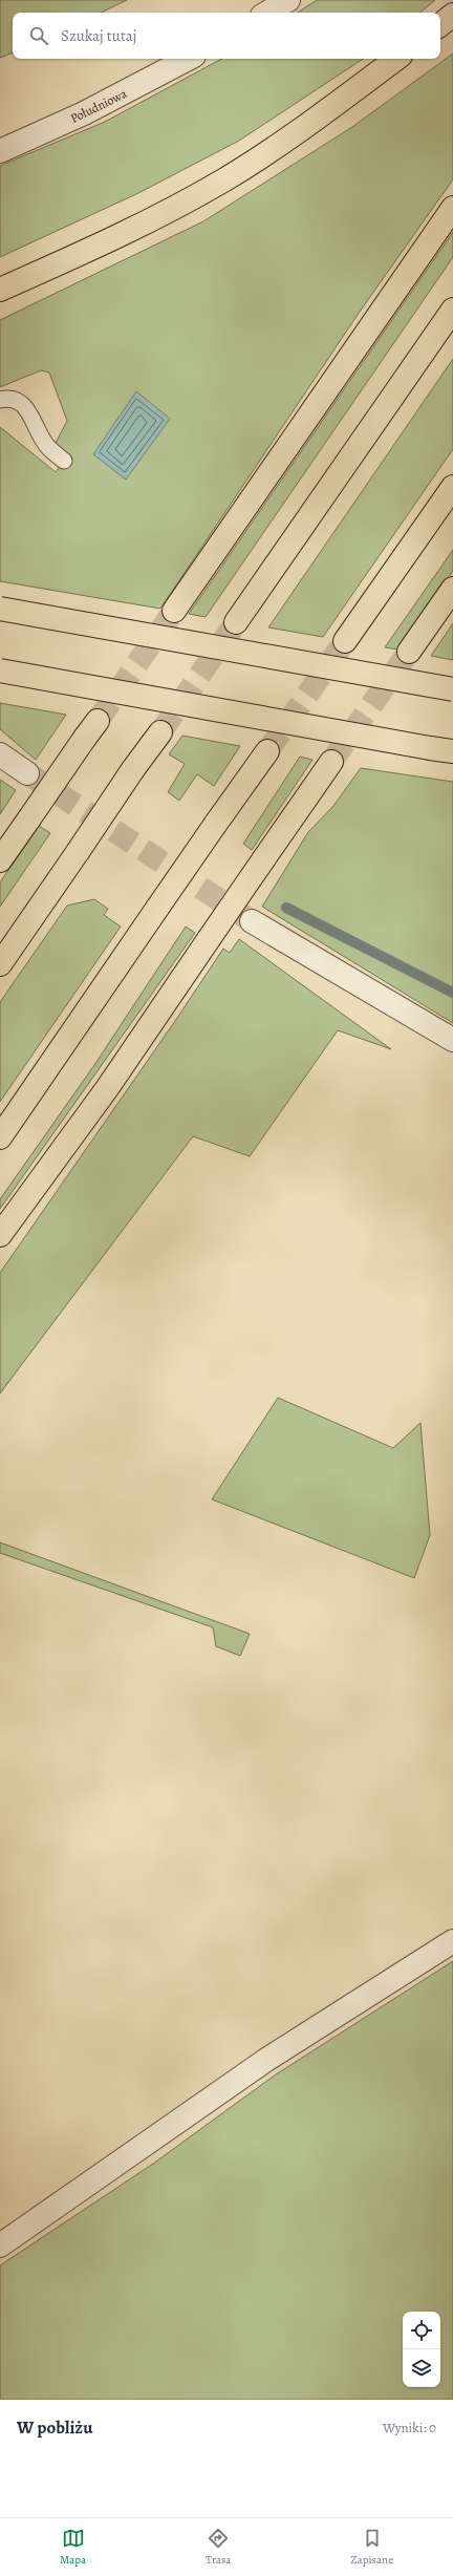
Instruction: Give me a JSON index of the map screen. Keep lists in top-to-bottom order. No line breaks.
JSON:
{"streets":{"street":["Południowa"]},"page":{"search":"Szukaj tutaj","heading":["W pobliżu","Wyniki: 0"],"nav":["Mapa","Trasa","Zapisane"]}}
